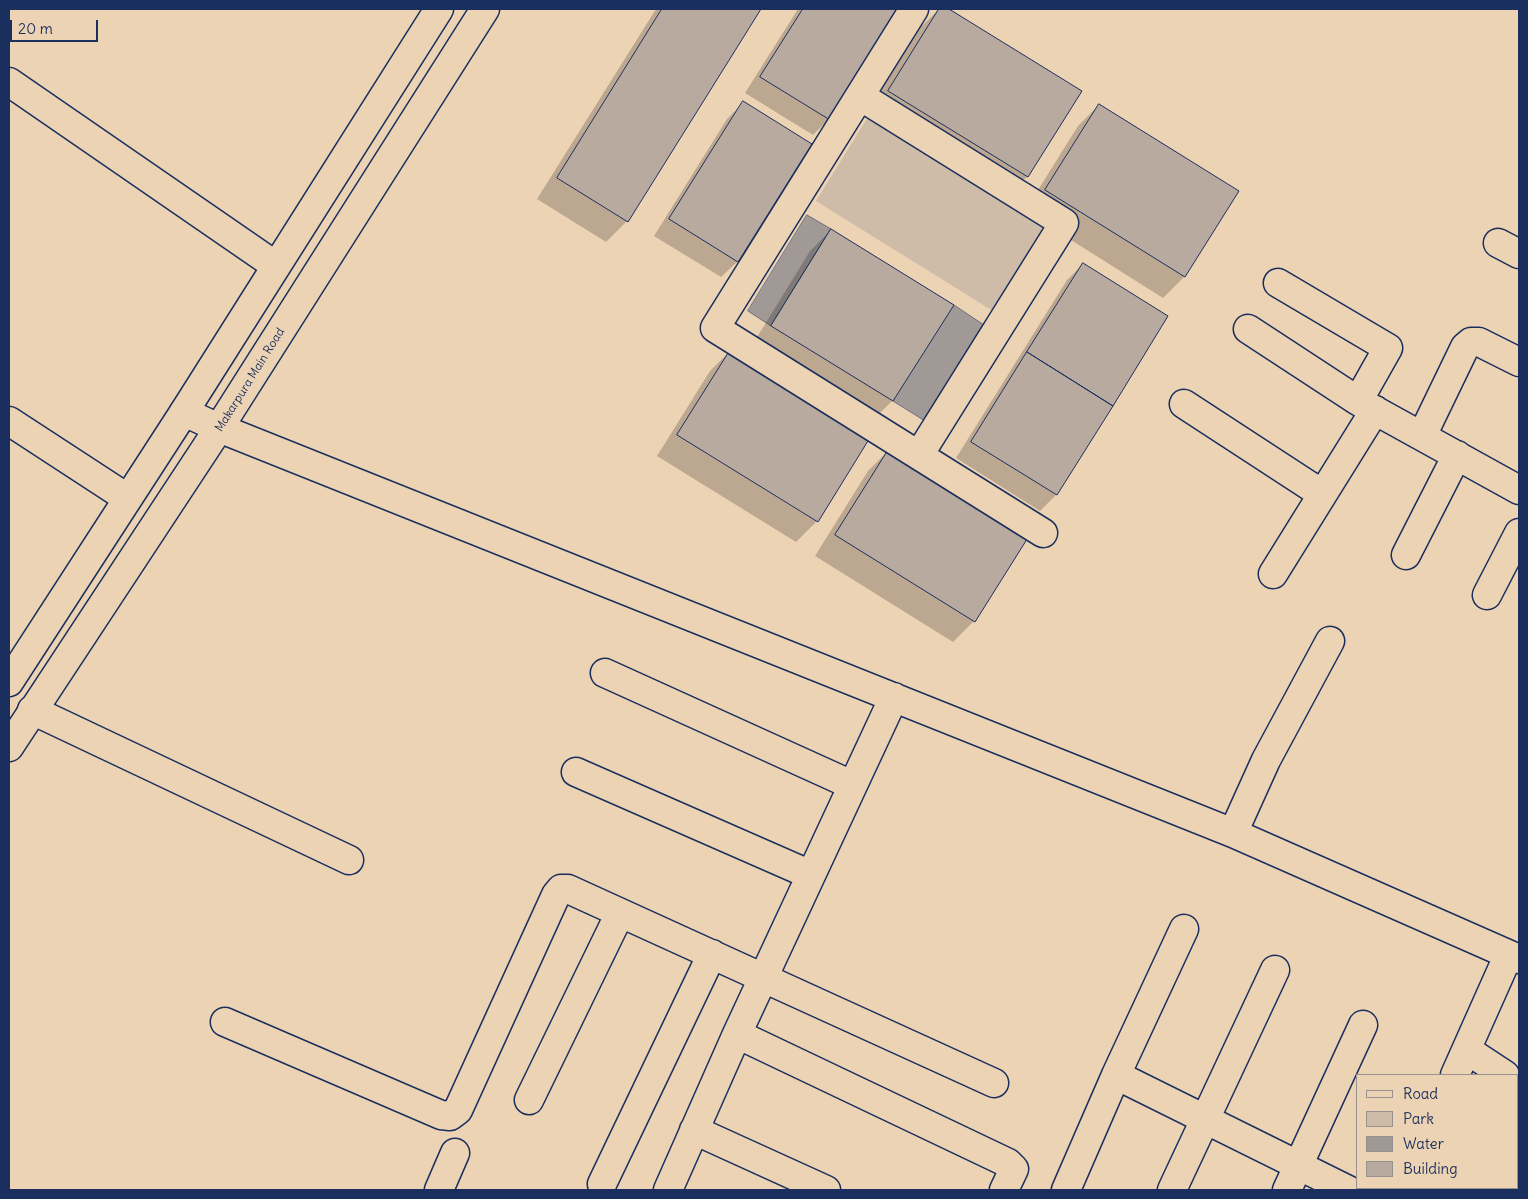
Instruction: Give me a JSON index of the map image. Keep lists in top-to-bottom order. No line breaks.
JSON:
{"streets":{"main road":["Makarpura Main Road"]},"legend":["Road","Park","Water","Building"],"scale_bar":"20 m"}
